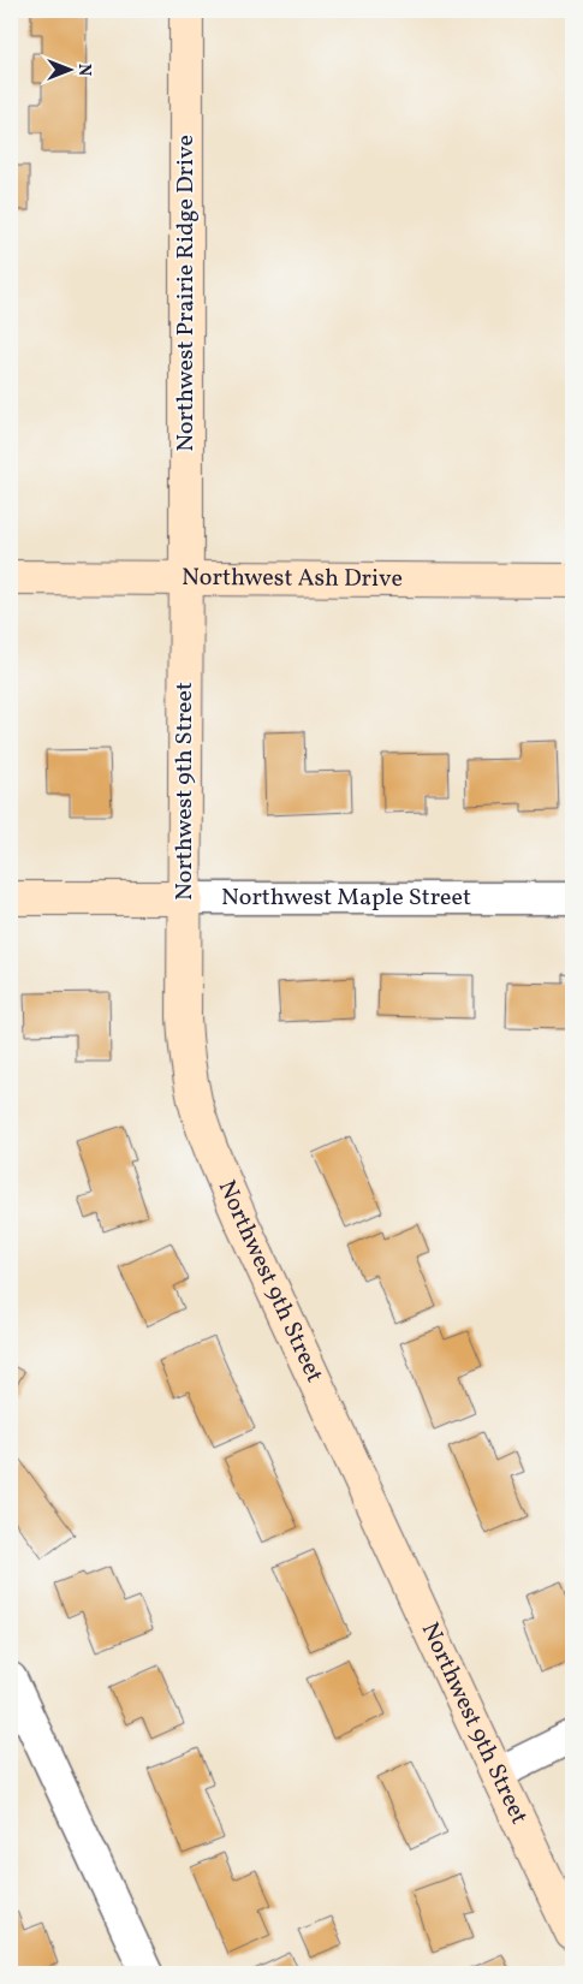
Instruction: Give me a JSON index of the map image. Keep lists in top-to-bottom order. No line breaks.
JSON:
{"streets":{"street":["Northwest Prairie Ridge Drive","Northwest Ash Drive","Northwest 9th Street","Northwest Maple Street"]},"crossings":[["Northwest Prairie Ridge Drive","Northwest Ash Drive"],["Northwest Prairie Ridge Drive","Northwest 9th Street"],["Northwest Ash Drive","Northwest 9th Street"],["Northwest 9th Street","Northwest Maple Street"]],"north":"right"}
